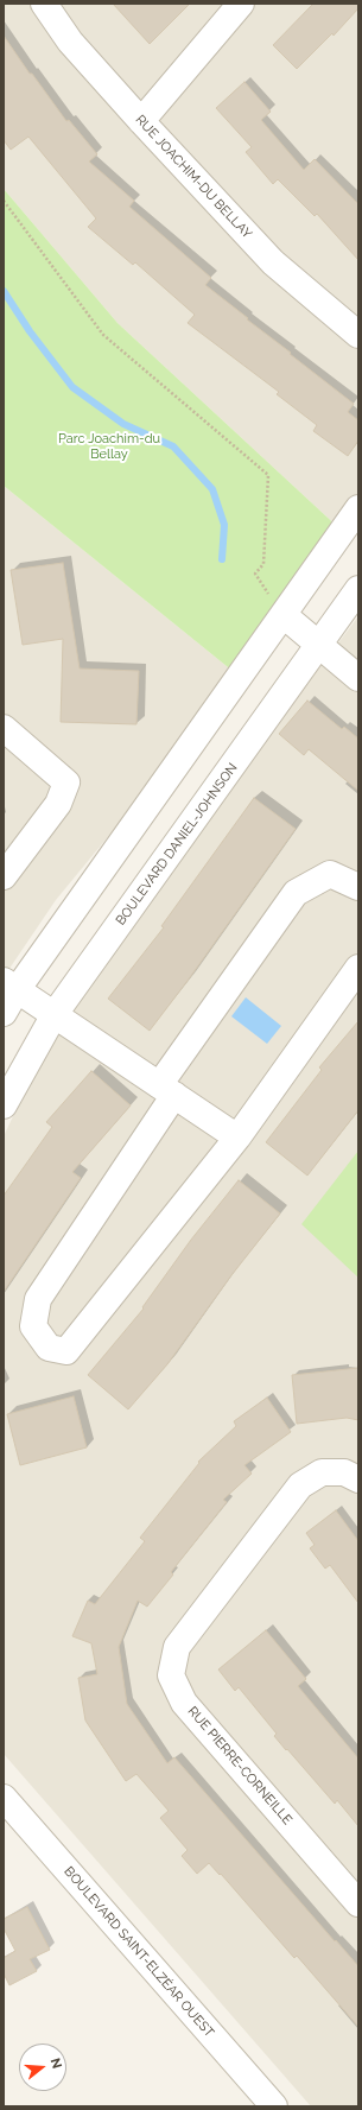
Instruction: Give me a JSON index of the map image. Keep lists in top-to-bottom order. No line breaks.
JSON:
{"streets":{"street":["RUE JOACHIM-DU BELLAY","BOULEVARD DANIEL-JOHNSON","RUE PIERRE-CORNEILLE","BOULEVARD SAINT-ELZÉAR OUEST"]},"parks":["Parc Joachim-du Bellay"],"north":"right"}
